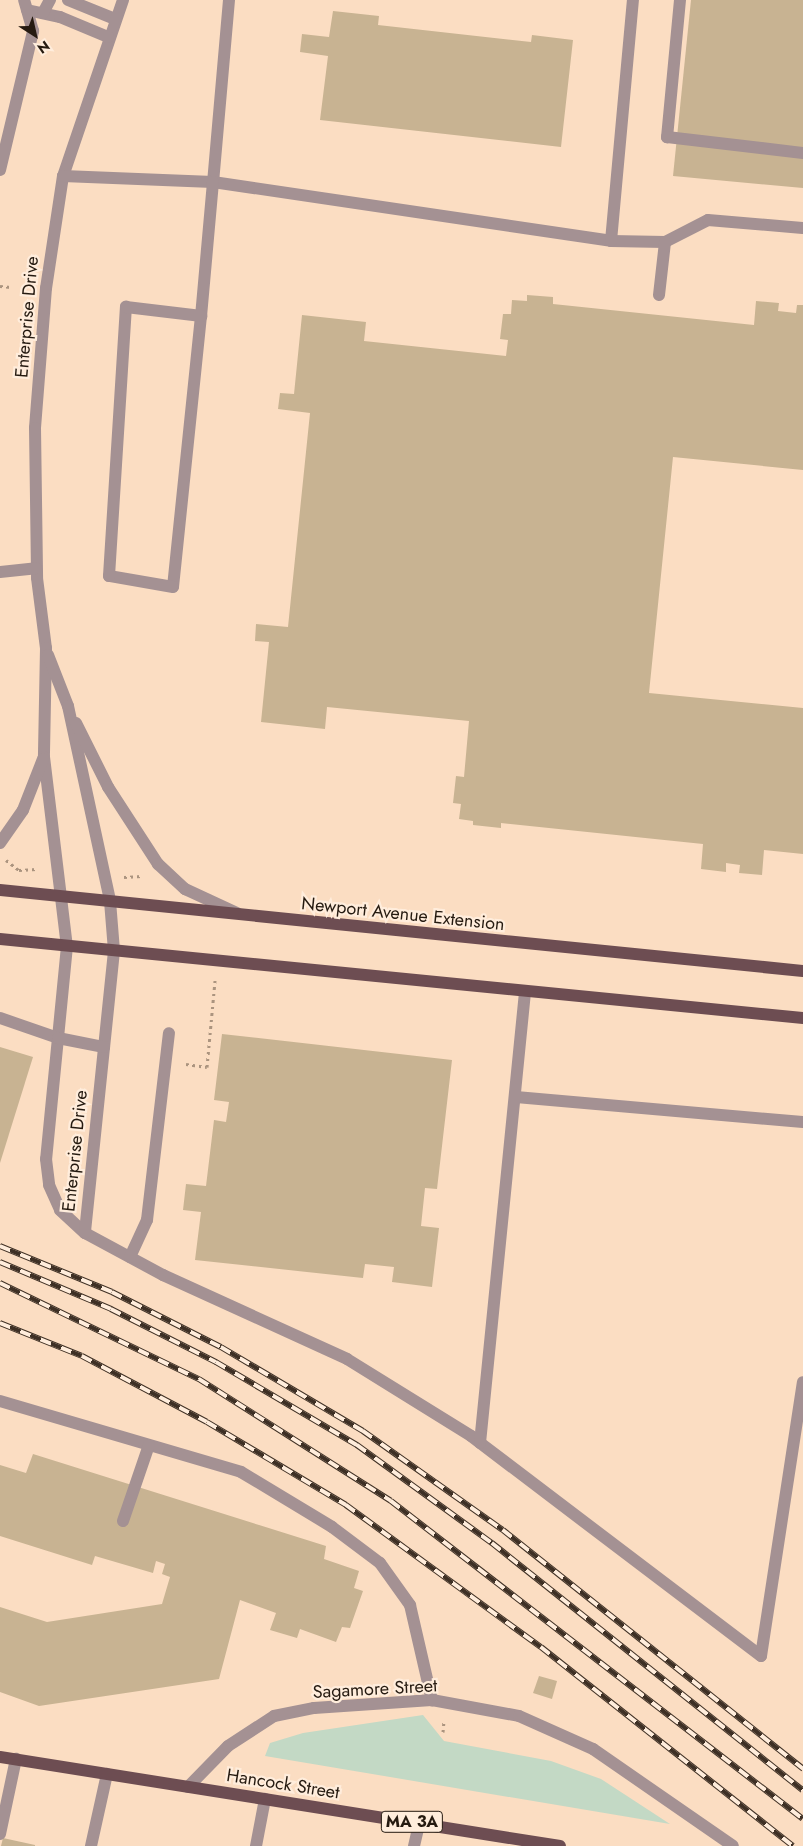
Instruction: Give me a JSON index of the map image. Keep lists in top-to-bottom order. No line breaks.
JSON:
{"streets":{"main road":["Newport Avenue Extension","Hancock Street","MA 3A"],"street":["Enterprise Drive","Sagamore Street"]},"crossings":[["Enterprise Drive","Newport Avenue Extension"],["Sagamore Street","Hancock Street"]],"north":"bottom right"}
